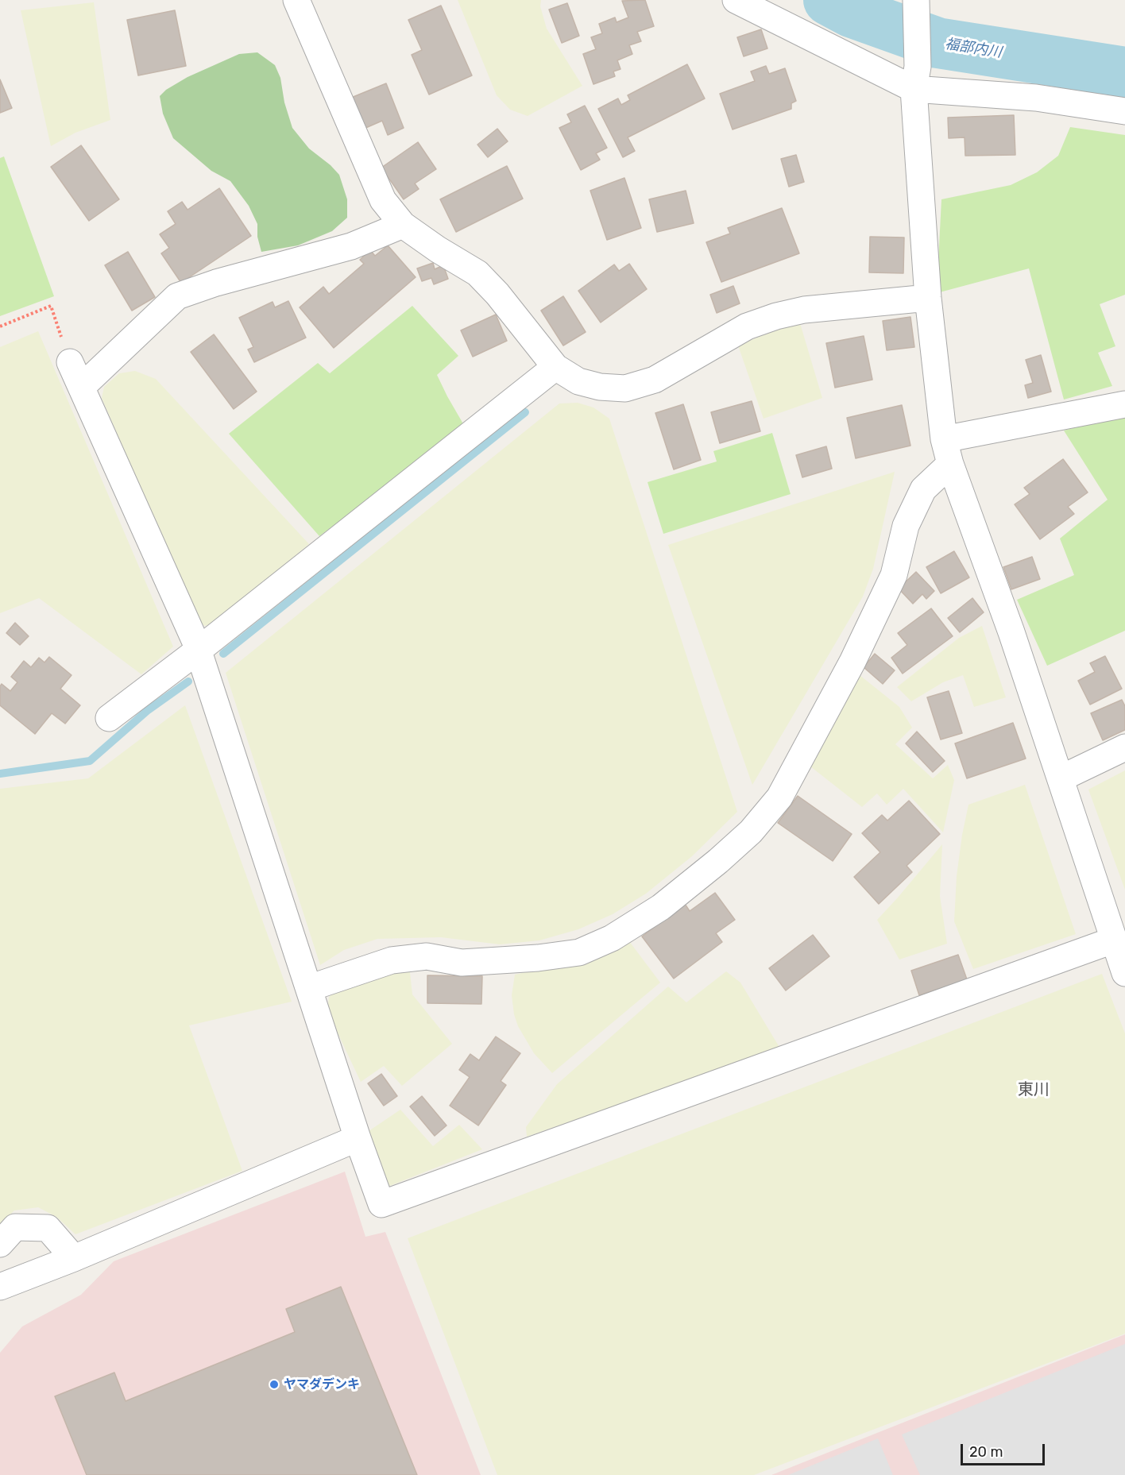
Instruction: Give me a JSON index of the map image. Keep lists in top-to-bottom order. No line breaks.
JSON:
{"districts":["東川"],"water":["福部内川"],"places":["ヤマダデンキ"],"scale_bar":"20 m"}
